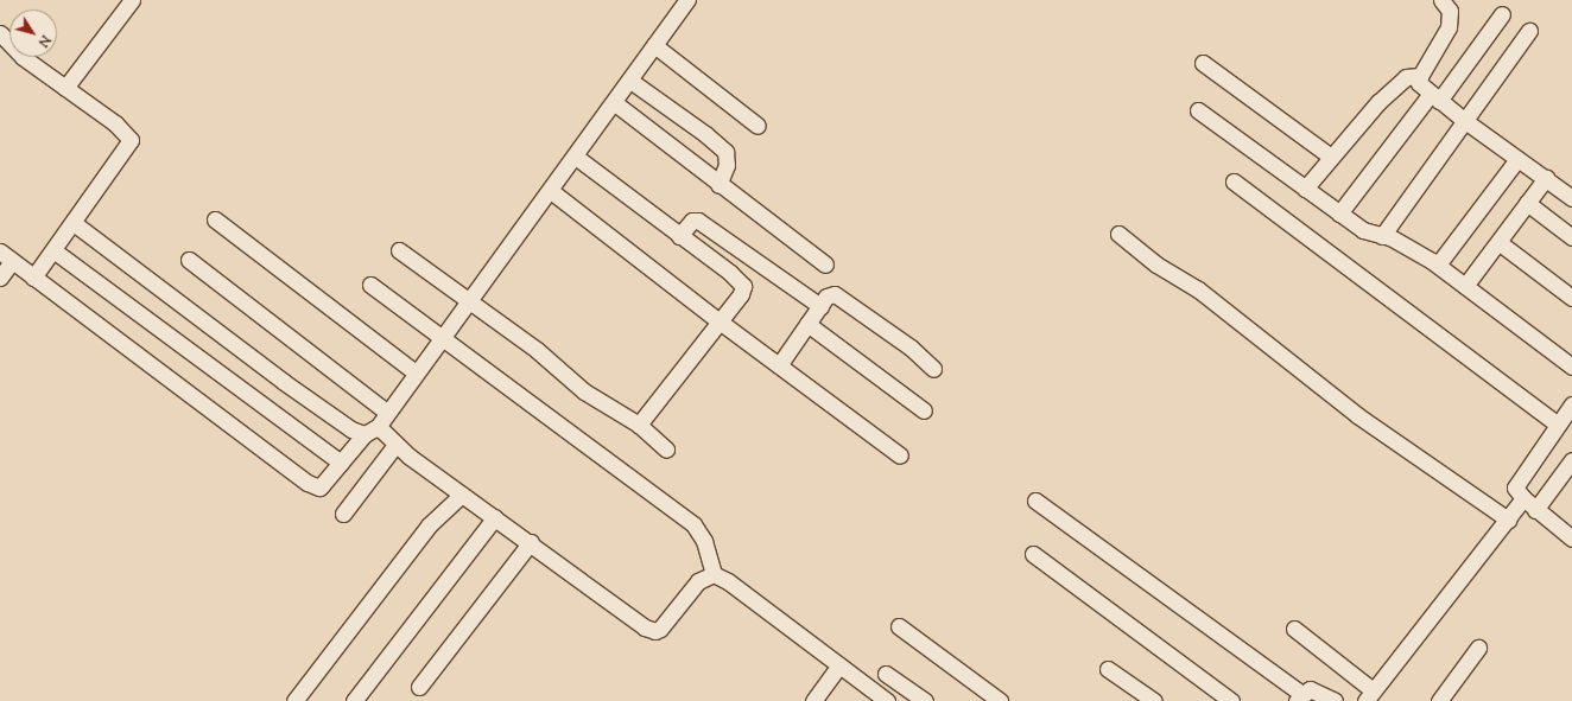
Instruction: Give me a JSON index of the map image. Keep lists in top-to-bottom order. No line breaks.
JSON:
{"north":"bottom right"}
